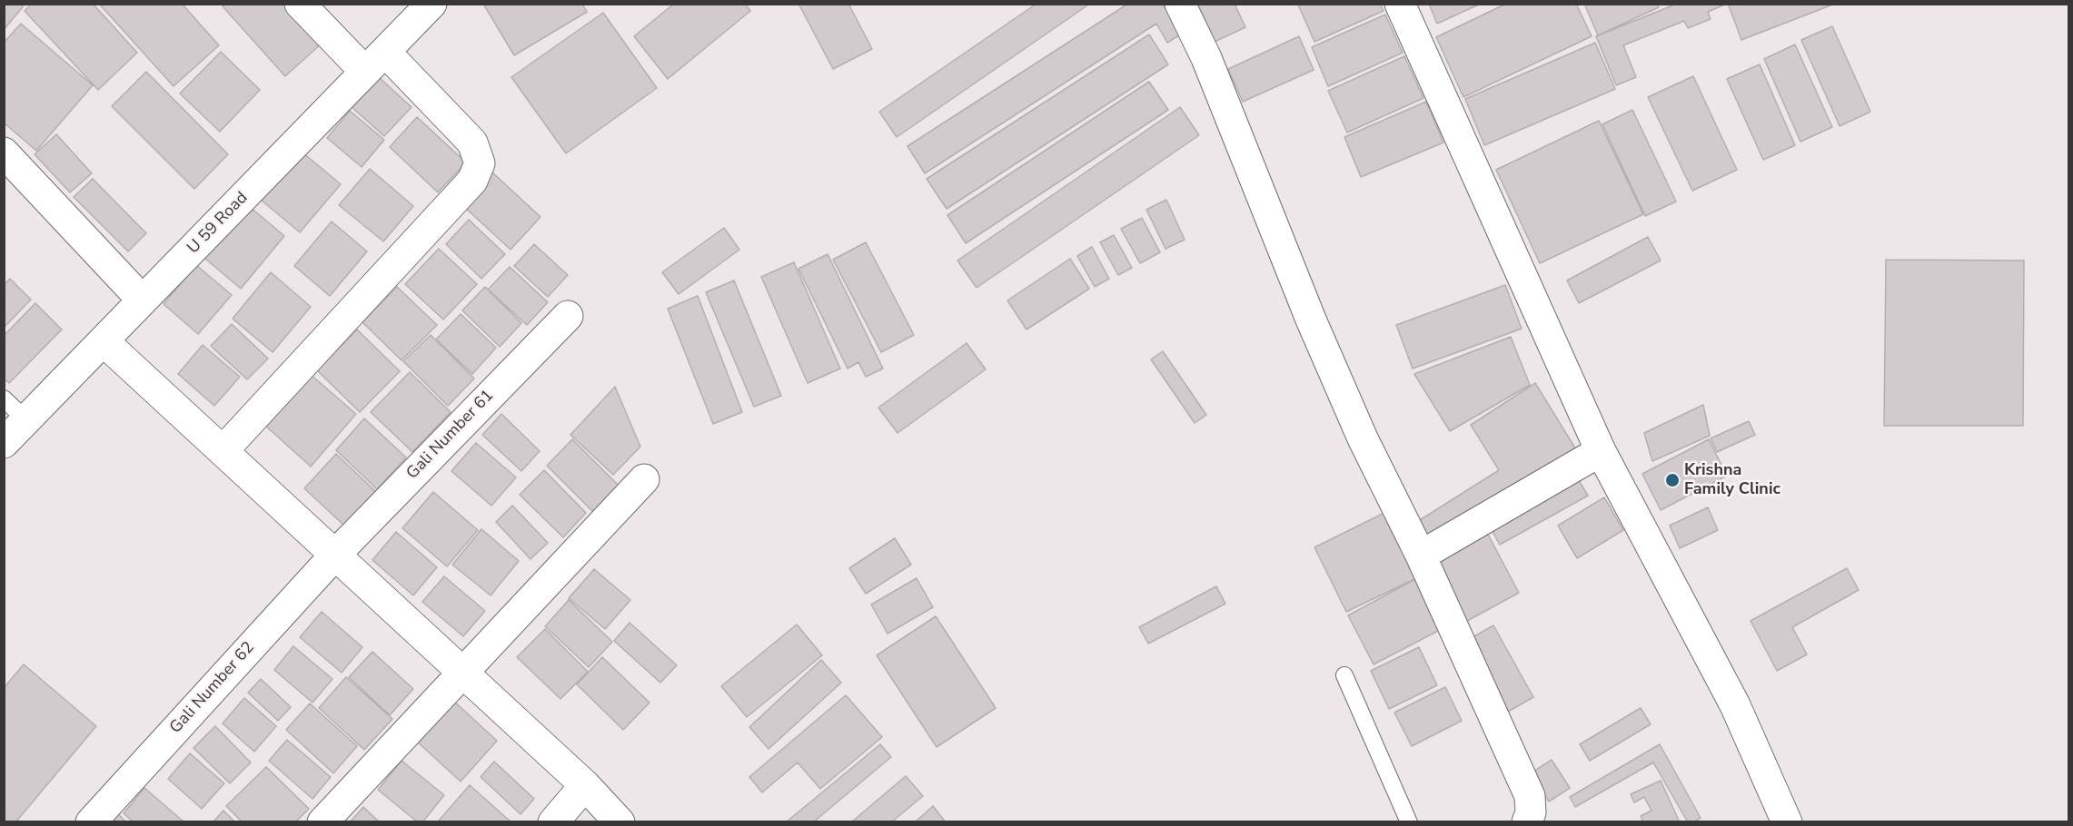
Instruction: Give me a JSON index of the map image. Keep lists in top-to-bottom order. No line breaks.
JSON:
{"streets":{"street":["U 59 Road","Gali Number 61","Gali Number 62"]},"crossings":[["Gali Number 61","Gali Number 62"]],"places":["Krishna Family Clinic"]}
